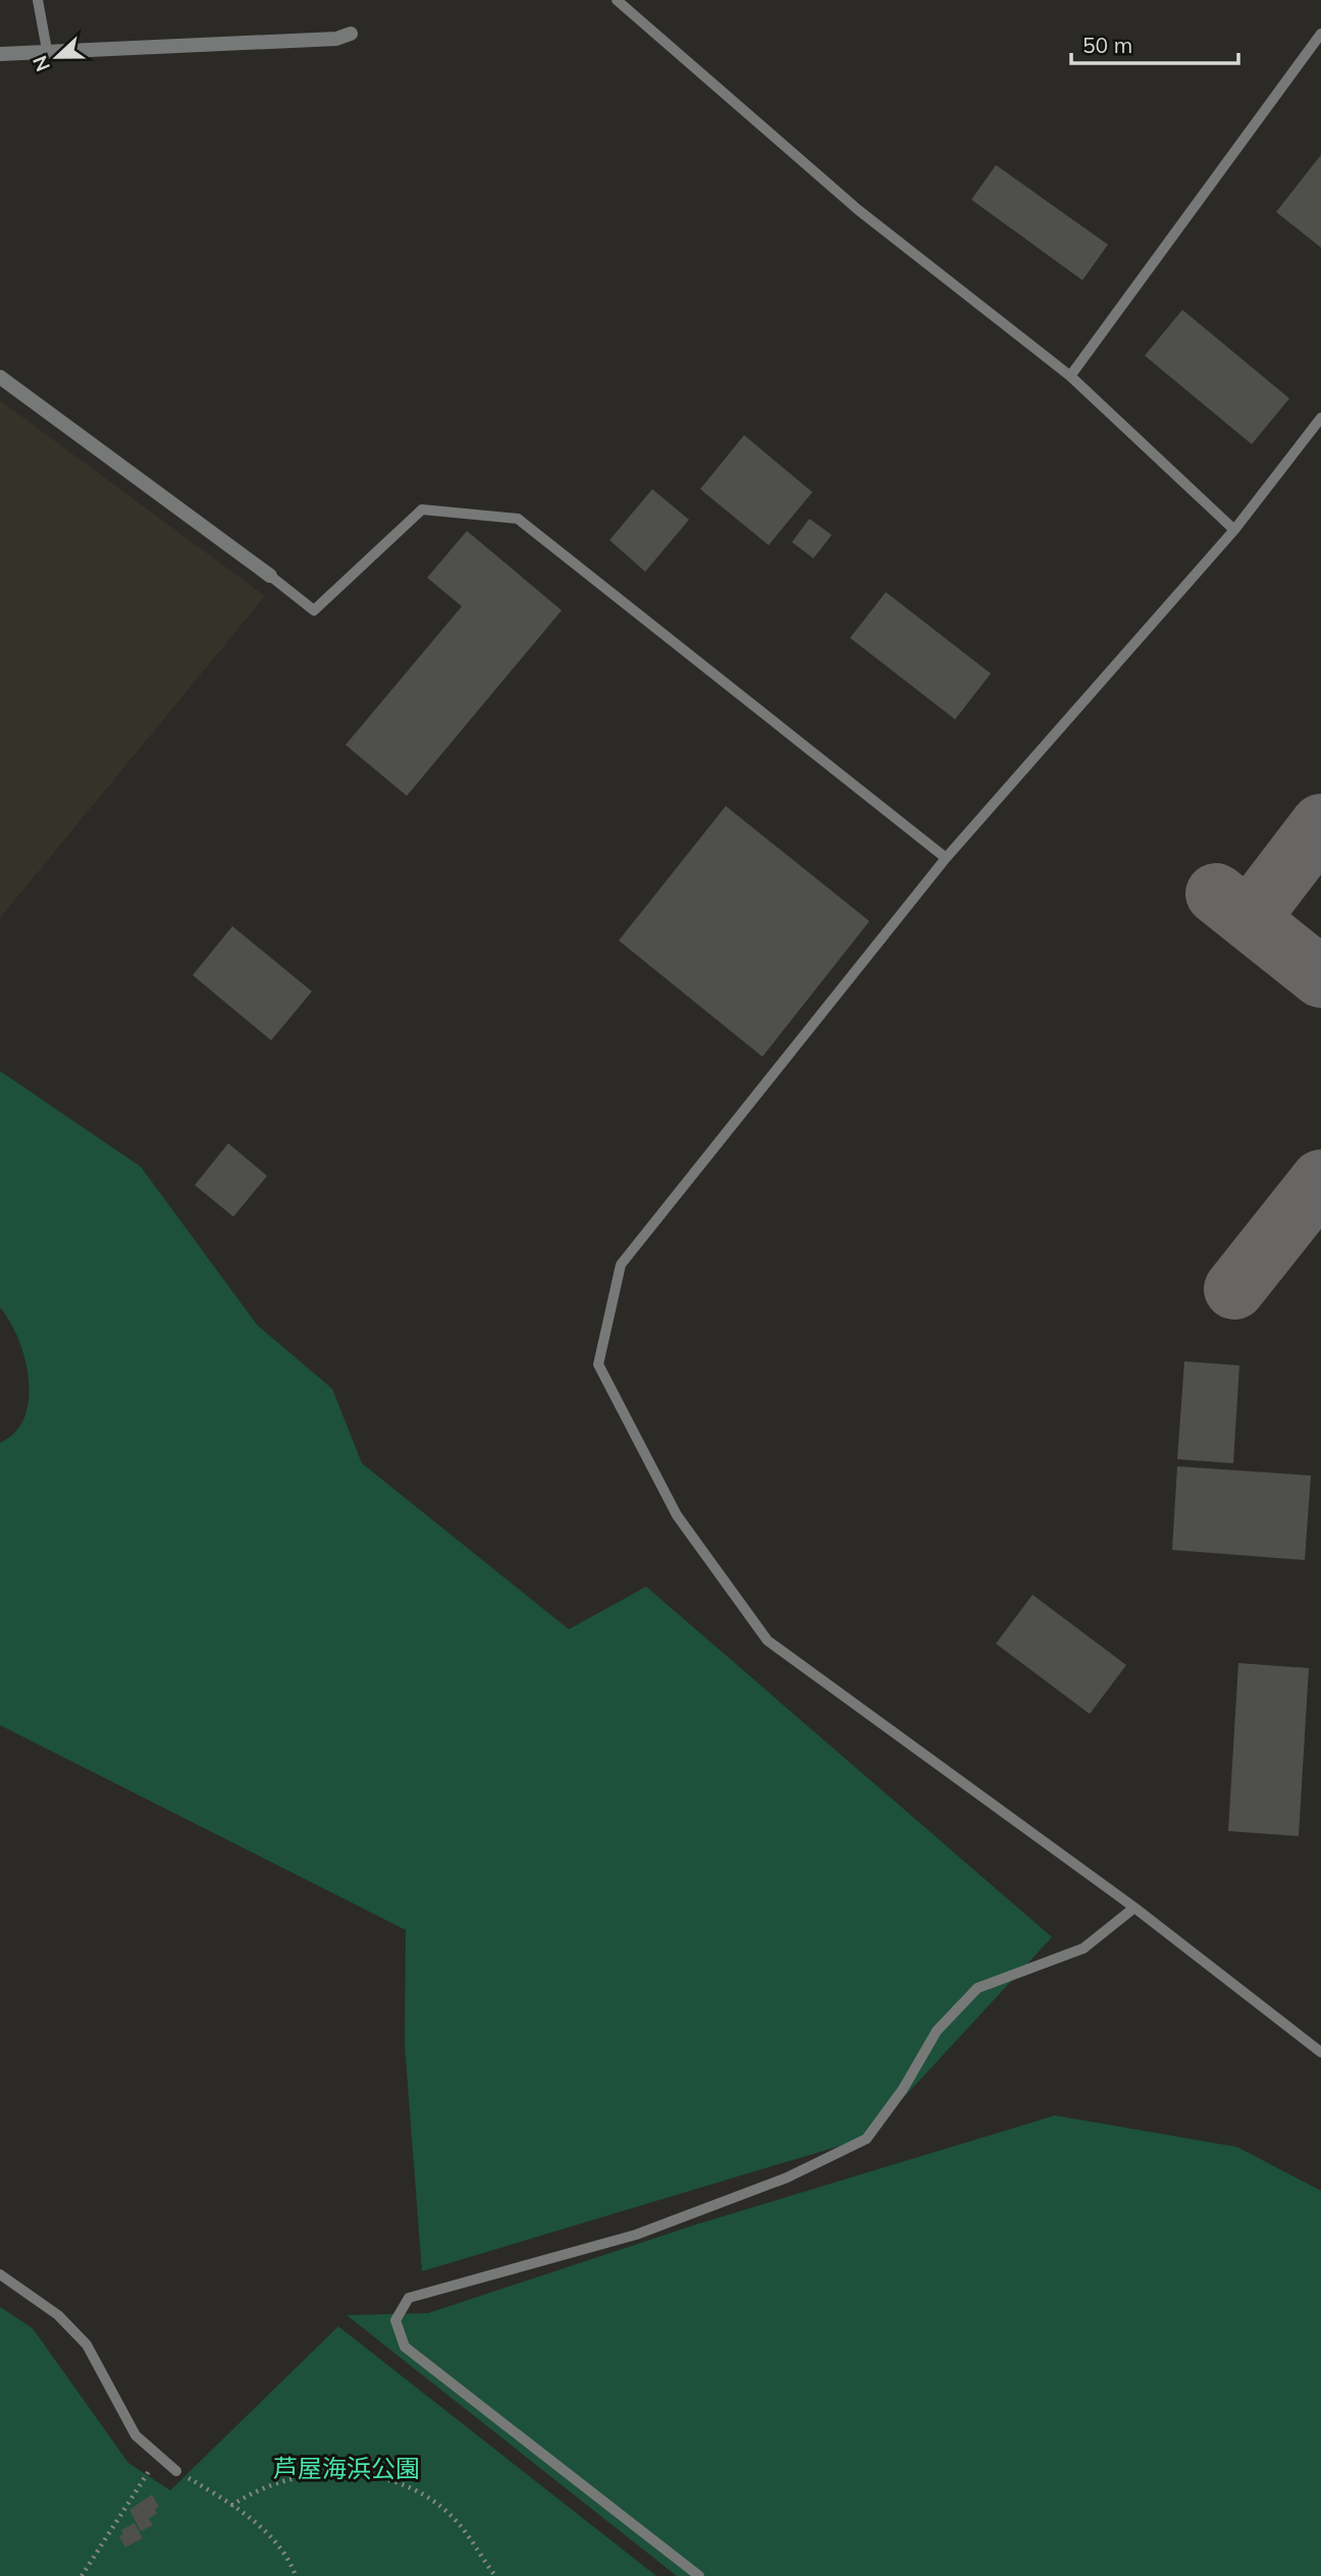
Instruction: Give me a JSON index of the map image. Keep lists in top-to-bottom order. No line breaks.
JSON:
{"parks":["芦屋海浜公園"],"scale_bar":"50 m","north":"left"}
